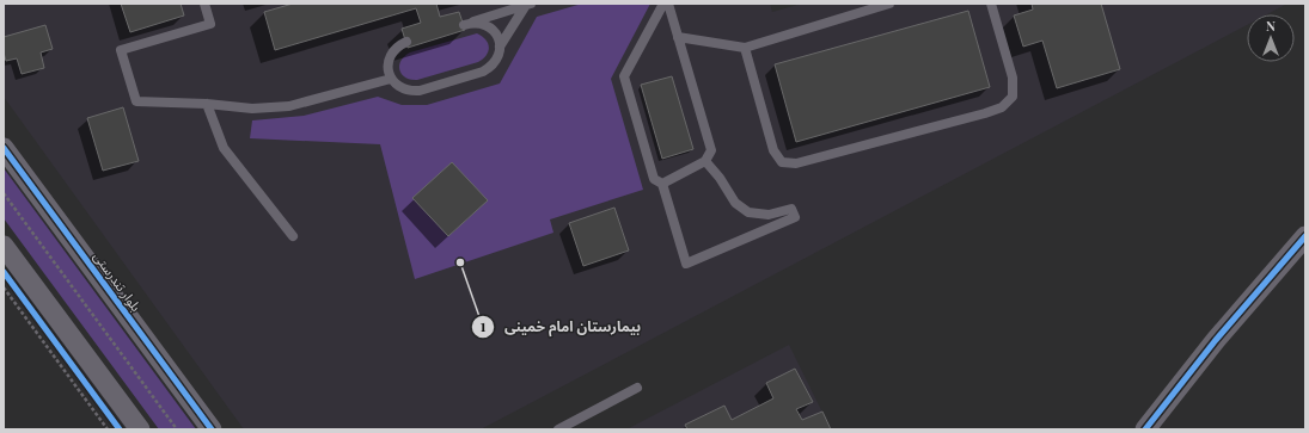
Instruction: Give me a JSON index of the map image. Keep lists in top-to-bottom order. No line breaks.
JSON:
{"streets":{"street":["بلوار تندرستی"]},"places":["بیمارستان امام خمینی"],"north":"top"}
